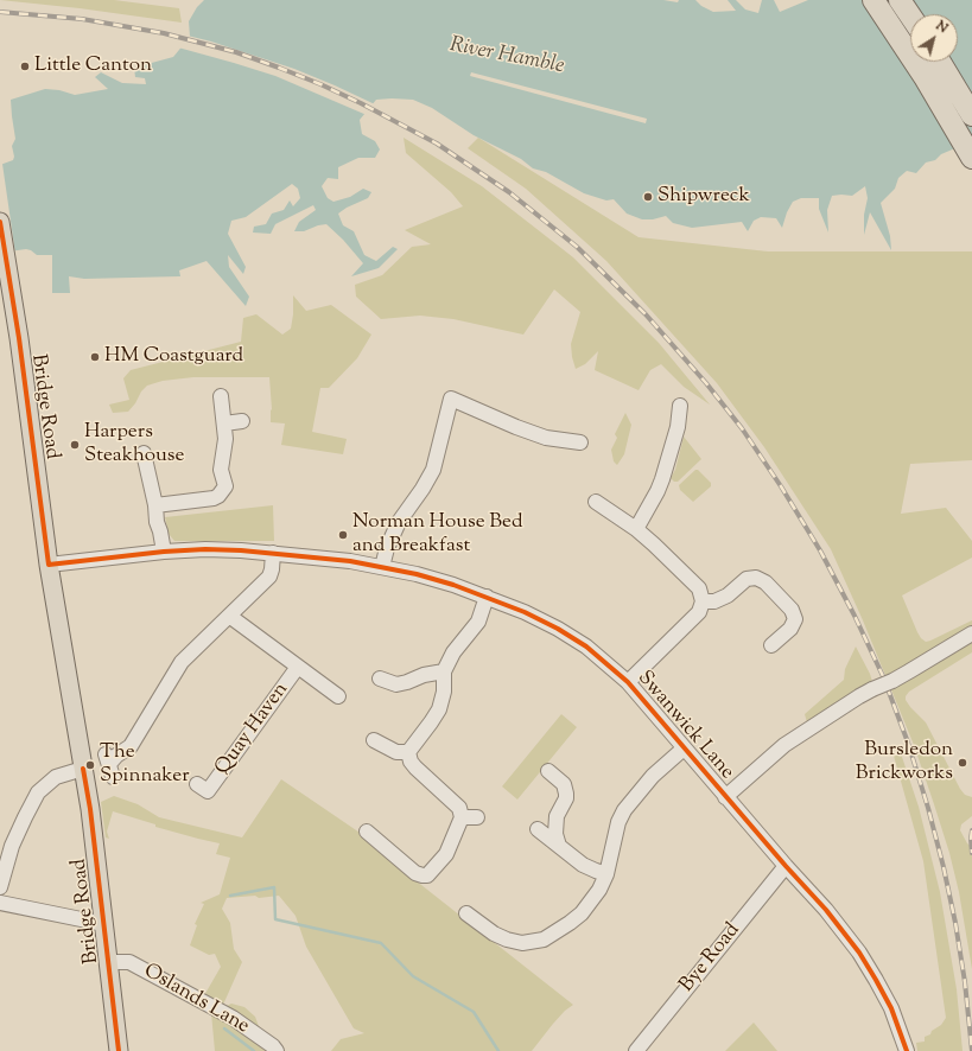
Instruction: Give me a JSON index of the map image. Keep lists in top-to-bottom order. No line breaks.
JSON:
{"streets":{"main road":["Bridge Road"],"street":["Swanwick Lane","Quay Haven","Bye Road","Oslands Lane"]},"crossings":[["Bridge Road","Swanwick Lane"],["Bridge Road","Oslands Lane"],["Swanwick Lane","Bye Road"]],"water":["River Hamble"],"places":["Little Canton","Shipwreck","HM Coastguard","Harpers Steakhouse","Norman House Bed and Breakfast","Bursledon Brickworks","The Spinnaker"],"north":"top right"}
